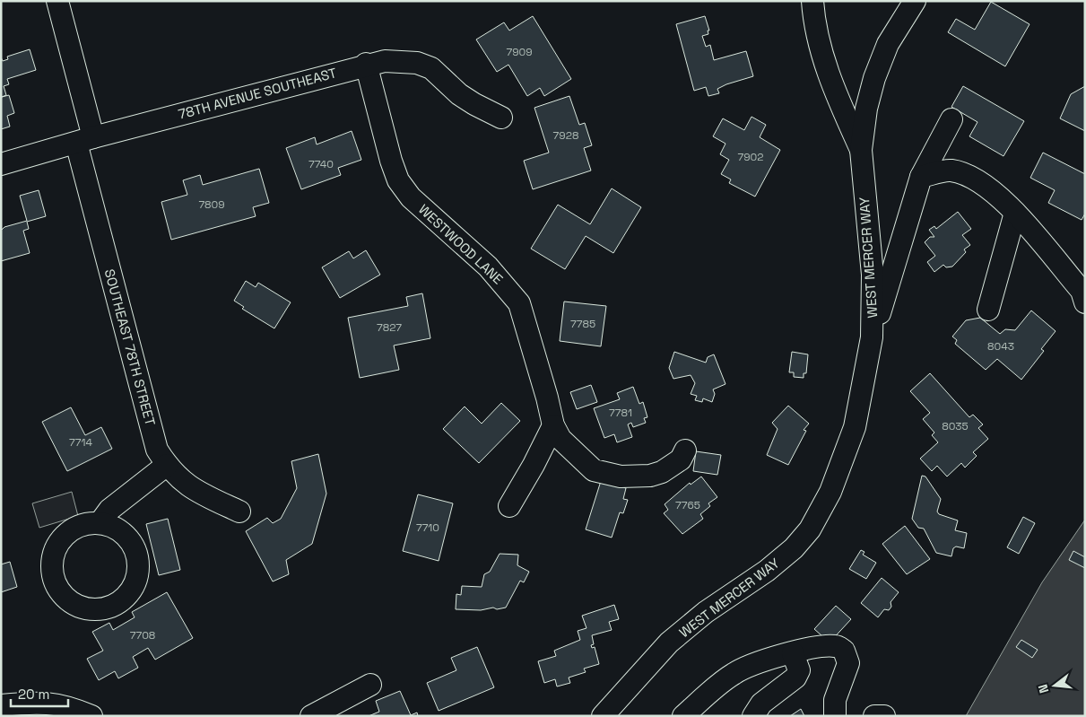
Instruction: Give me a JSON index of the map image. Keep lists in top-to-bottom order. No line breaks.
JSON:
{"streets":{"street":["78TH AVENUE SOUTHEAST","WESTWOOD LANE","WEST MERCER WAY","SOUTHEAST 78TH STREET"]},"crossings":[["78TH AVENUE SOUTHEAST","WESTWOOD LANE"],["78TH AVENUE SOUTHEAST","SOUTHEAST 78TH STREET"]],"house_numbers":["7909","7928","7902","7740","7809","7785","7827","8043","7781","8035","7714","7765","7710","7708"],"scale_bar":"20 m","north":"left"}
